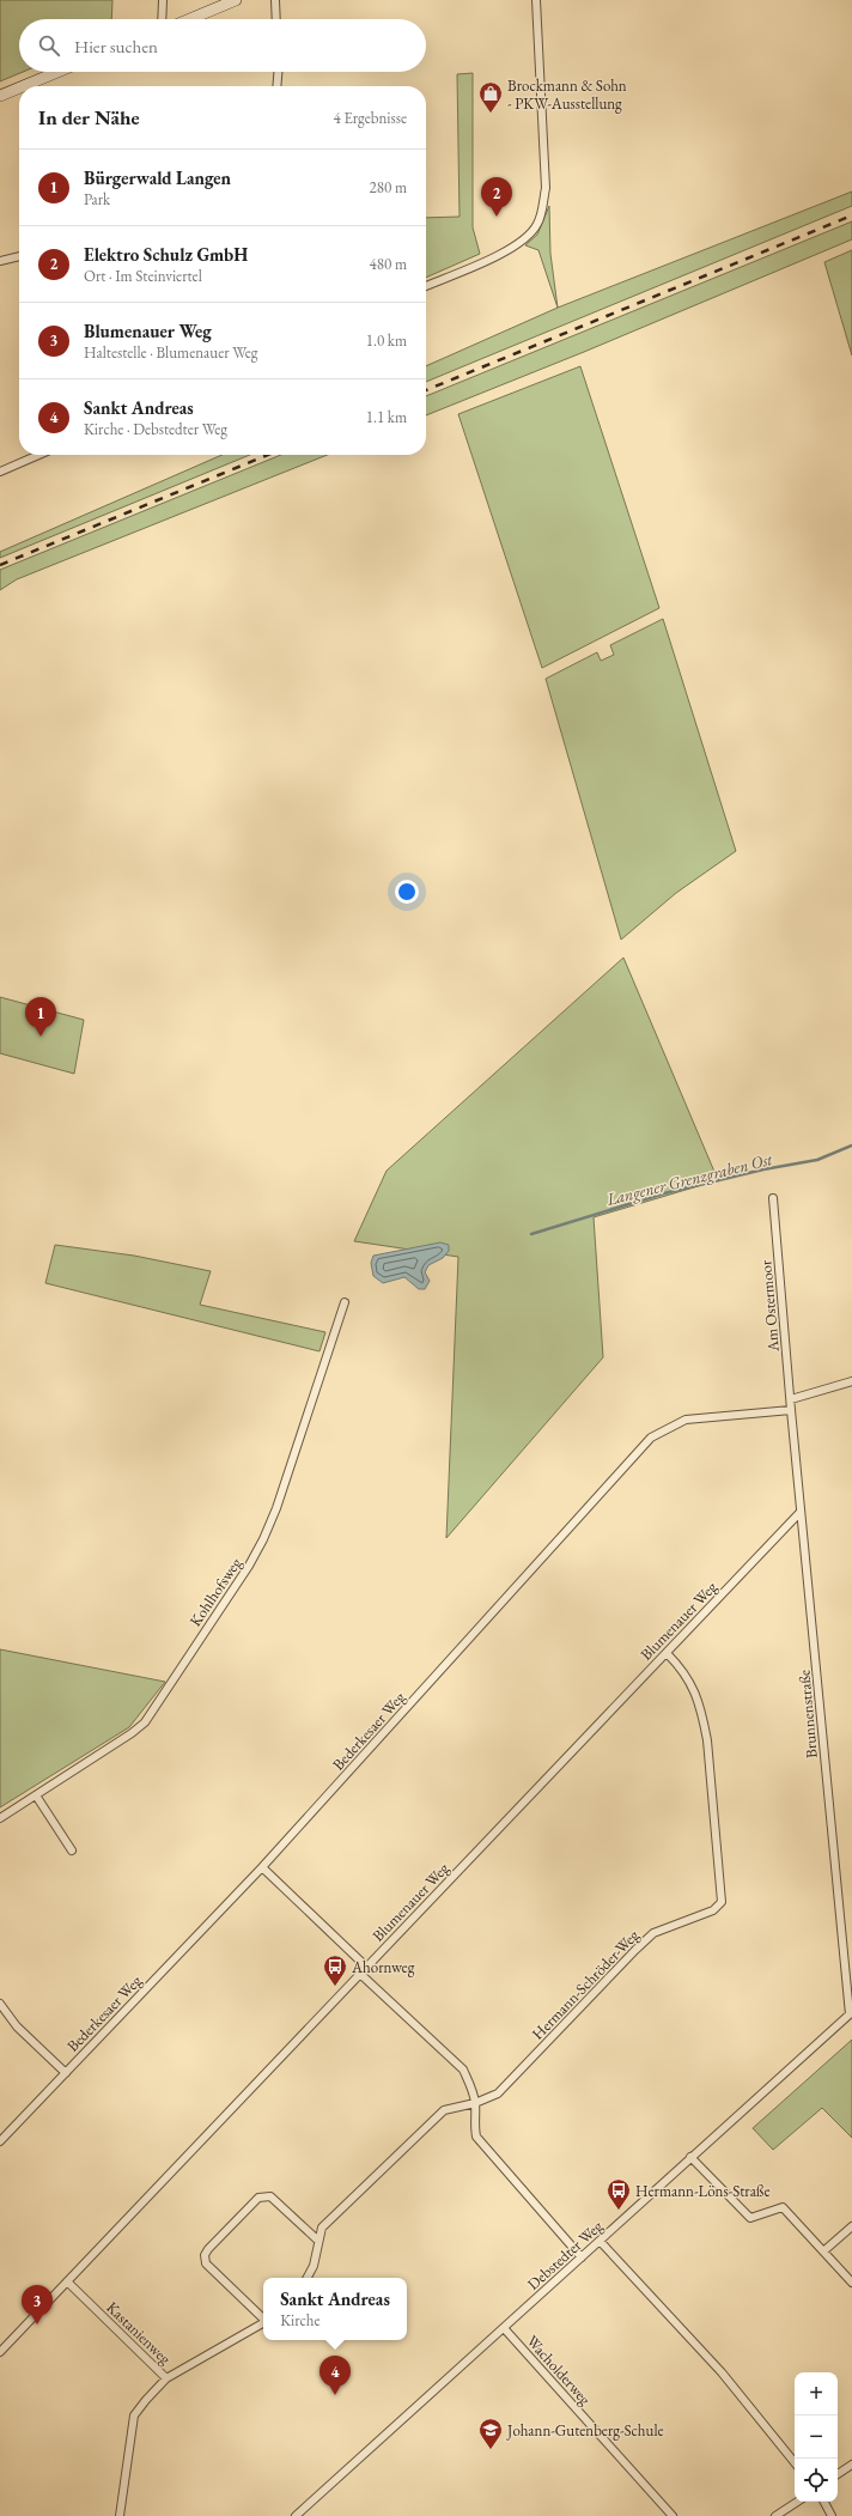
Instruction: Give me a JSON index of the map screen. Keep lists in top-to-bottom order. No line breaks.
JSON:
{"streets":{"street":["Am Ostermoor","Kohlhofsweg","Blumenauer Weg","Brunnenstraße","Bederkesaer Weg","Hermann-Schröder-Weg","Debstedter Weg","Kastanienweg","Wacholderweg"]},"crossings":[["Am Ostermoor","Brunnenstraße"],["Am Ostermoor","Bederkesaer Weg"],["Blumenauer Weg","Brunnenstraße"],["Blumenauer Weg","Hermann-Schröder-Weg"],["Blumenauer Weg","Kastanienweg"],["Brunnenstraße","Bederkesaer Weg"],["Brunnenstraße","Debstedter Weg"],["Debstedter Weg","Wacholderweg"]],"water":["Langener Grenzgraben Ost"],"places":{"shop":["Brockmann & Sohn - PKW-Ausstellung"],"bus stop":["Ahornweg","Hermann-Löns-Straße"],"school or university":["Johann-Gutenberg-Schule"]},"page":{"search":"Hier suchen","heading":["In der Nähe","4 Ergebnisse"],"list":[{"mark":"1","name":"Bürgerwald Langen","note":"Park","value":"280 m"},{"mark":"2","name":"Elektro Schulz GmbH","note":"Ort · Im Steinviertel","value":"480 m"},{"mark":"3","name":"Blumenauer Weg","note":"Haltestelle · Blumenauer Weg","value":"1.0 km"},{"mark":"4","name":"Sankt Andreas","note":"Kirche · Debstedter Weg","value":"1.1 km"}],"pins":["2","1","3","4"],"popup":["Sankt Andreas","Kirche"],"map_buttons":["+","−"]}}
